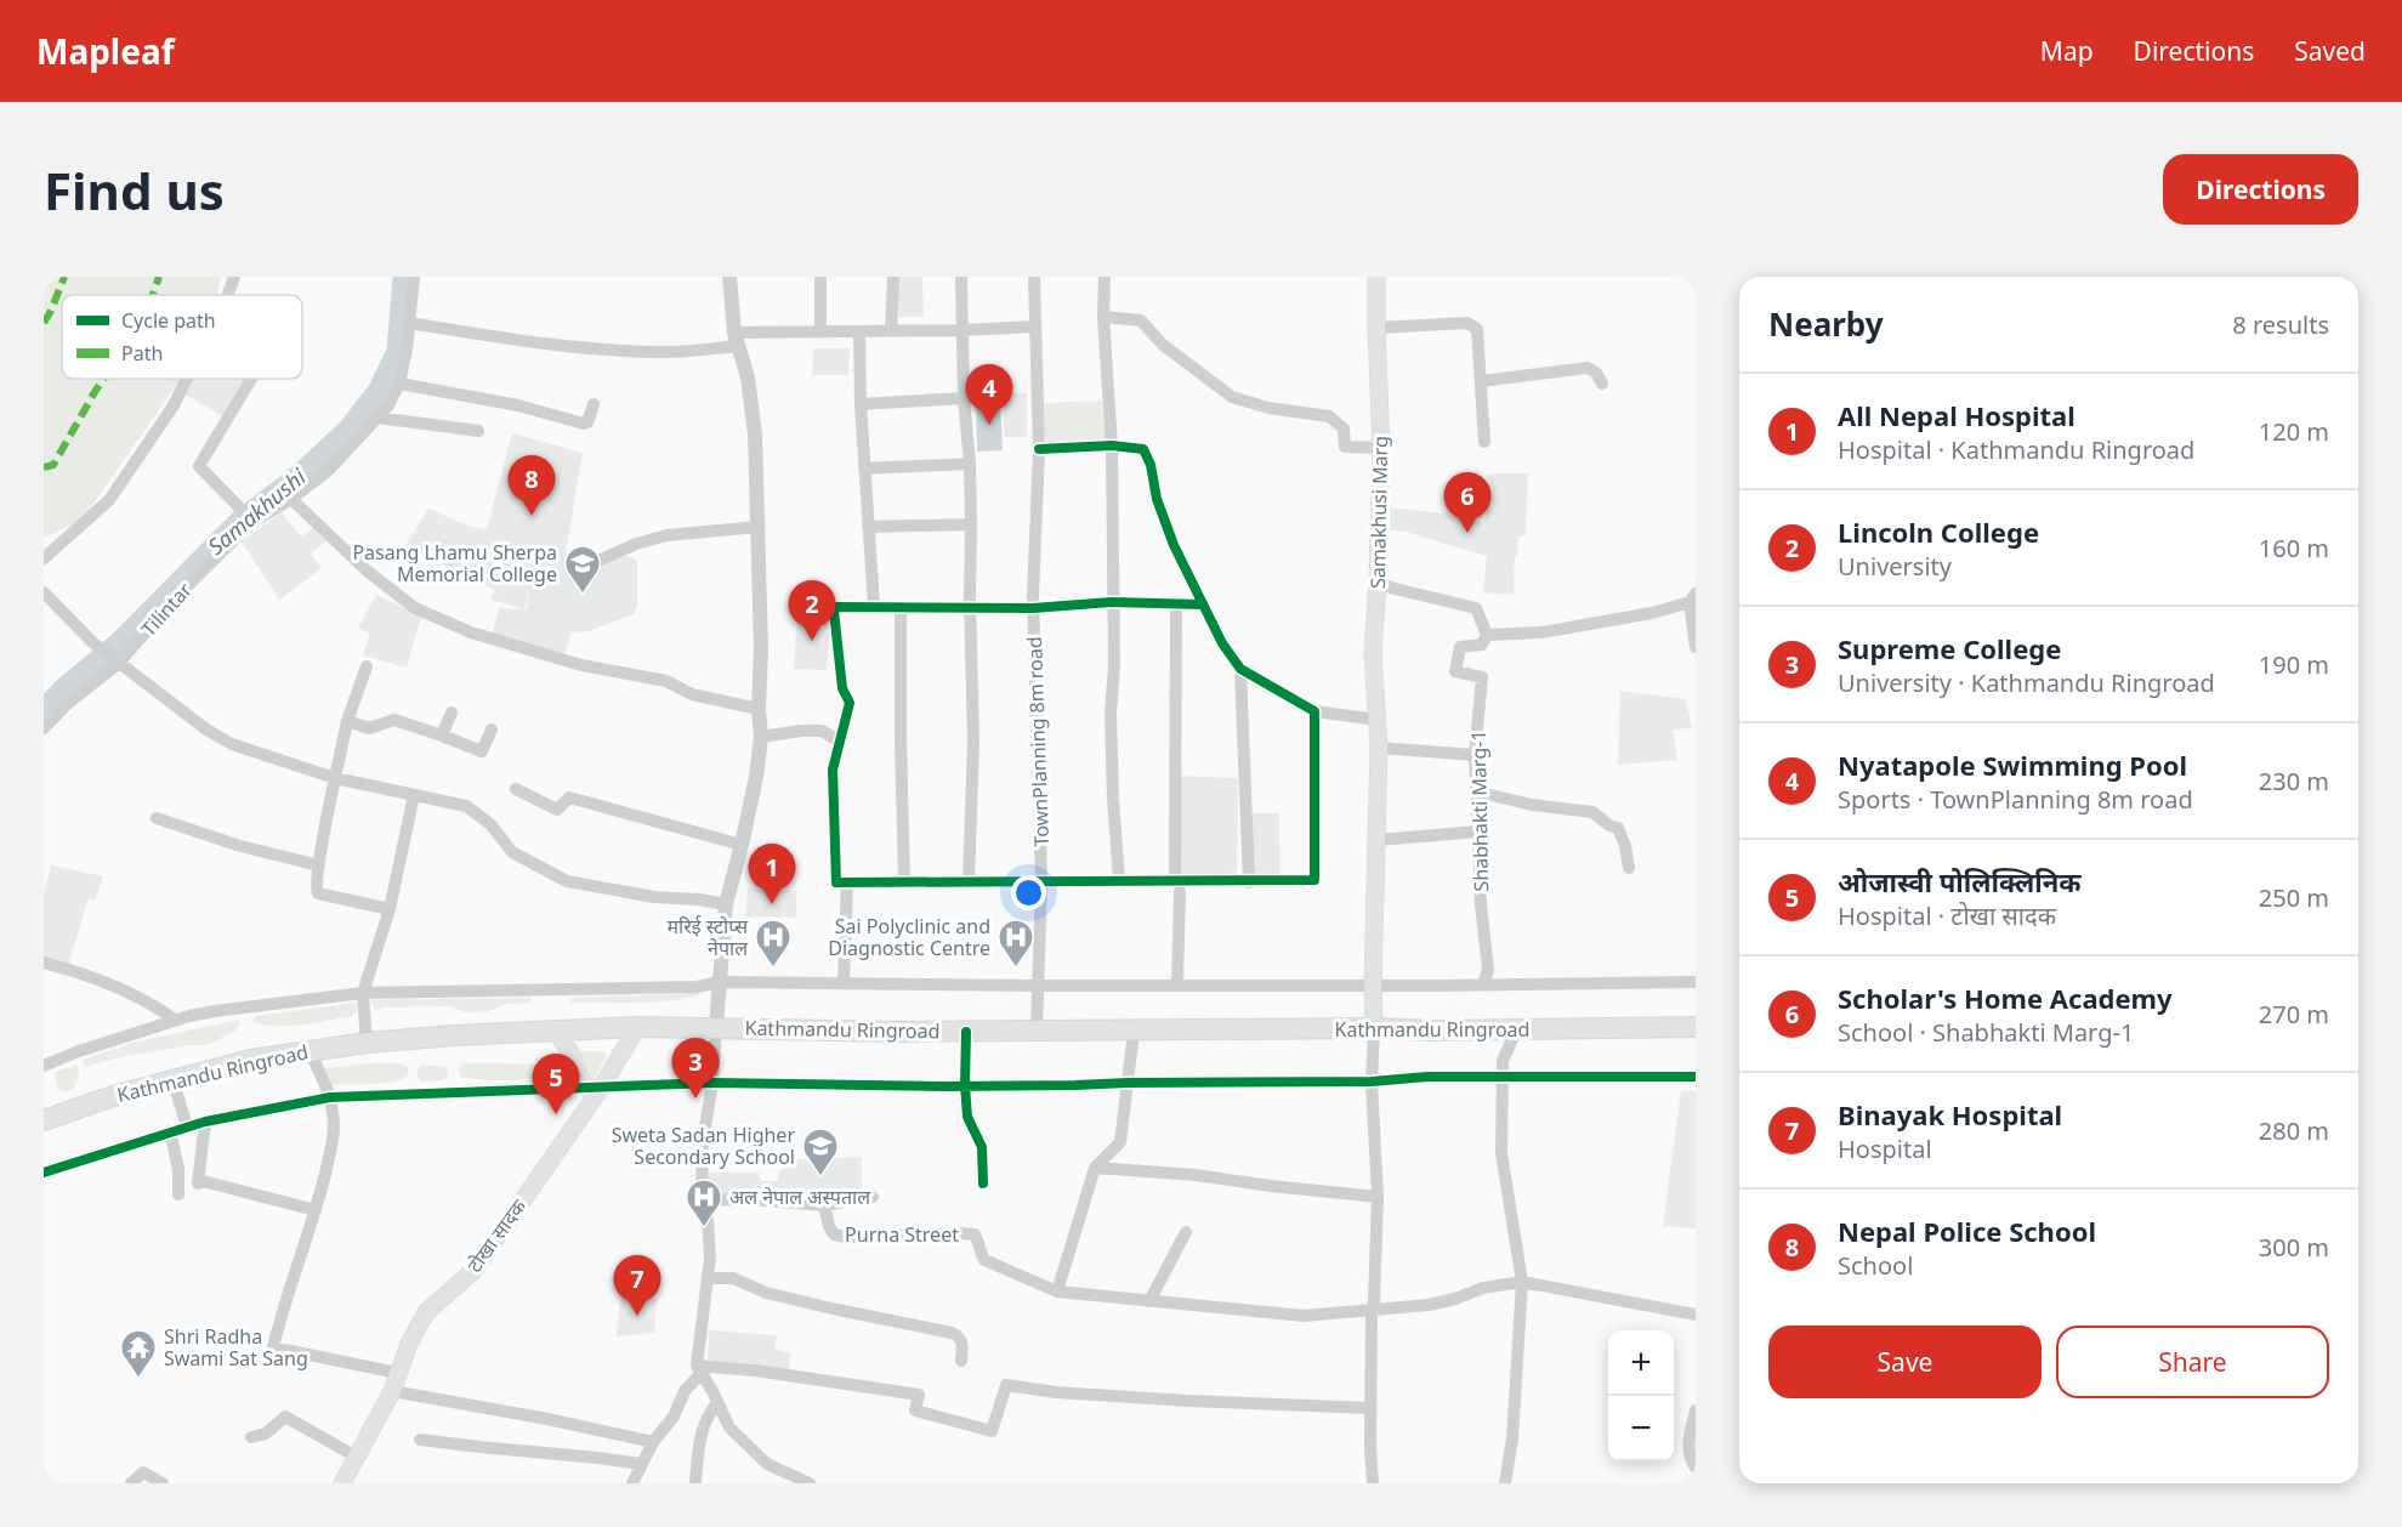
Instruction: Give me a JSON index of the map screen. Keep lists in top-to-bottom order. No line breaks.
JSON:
{"streets":{"highway":["Kathmandu Ringroad"],"main road":["Samakhusi Marg","टोखा सादक"],"street":["Tilintar","TownPlanning 8m road","Shabhakti Marg-1","Purna Street"]},"crossings":[["Samakhusi Marg","Kathmandu Ringroad"],["TownPlanning 8m road","Kathmandu Ringroad"],["Kathmandu Ringroad","टोखा सादक"]],"water":["Samakhushi"],"places":{"school or university":["Pasang Lhamu Sherpa Memorial College","Sweta Sadan Higher Secondary School"],"hospital":["मरिई स्टोप्स नेपाल","Sai Polyclinic and Diagnostic Centre","अल नेपाल अस्पताल"],"temple":["Shri Radha Swami Sat Sang"]},"legend":["Cycle path","Path"],"page":{"header":"Mapleaf","nav":["Map","Directions","Saved"],"buttons":["Directions",["Save","Share"]],"title":"Find us","heading":["Nearby","8 results"],"pins":["4","8","6","2","1","3","5","7"],"list":[{"mark":"1","name":"All Nepal Hospital","note":"Hospital · Kathmandu Ringroad","value":"120 m"},{"mark":"2","name":"Lincoln College","note":"University","value":"160 m"},{"mark":"3","name":"Supreme College","note":"University · Kathmandu Ringroad","value":"190 m"},{"mark":"4","name":"Nyatapole Swimming Pool","note":"Sports · TownPlanning 8m road","value":"230 m"},{"mark":"5","name":"ओजास्वी पोलिक्लिनिक","note":"Hospital · टोखा सादक","value":"250 m"},{"mark":"6","name":"Scholar's Home Academy","note":"School · Shabhakti Marg-1","value":"270 m"},{"mark":"7","name":"Binayak Hospital","note":"Hospital","value":"280 m"},{"mark":"8","name":"Nepal Police School","note":"School","value":"300 m"}],"map_buttons":["+","−"]}}
